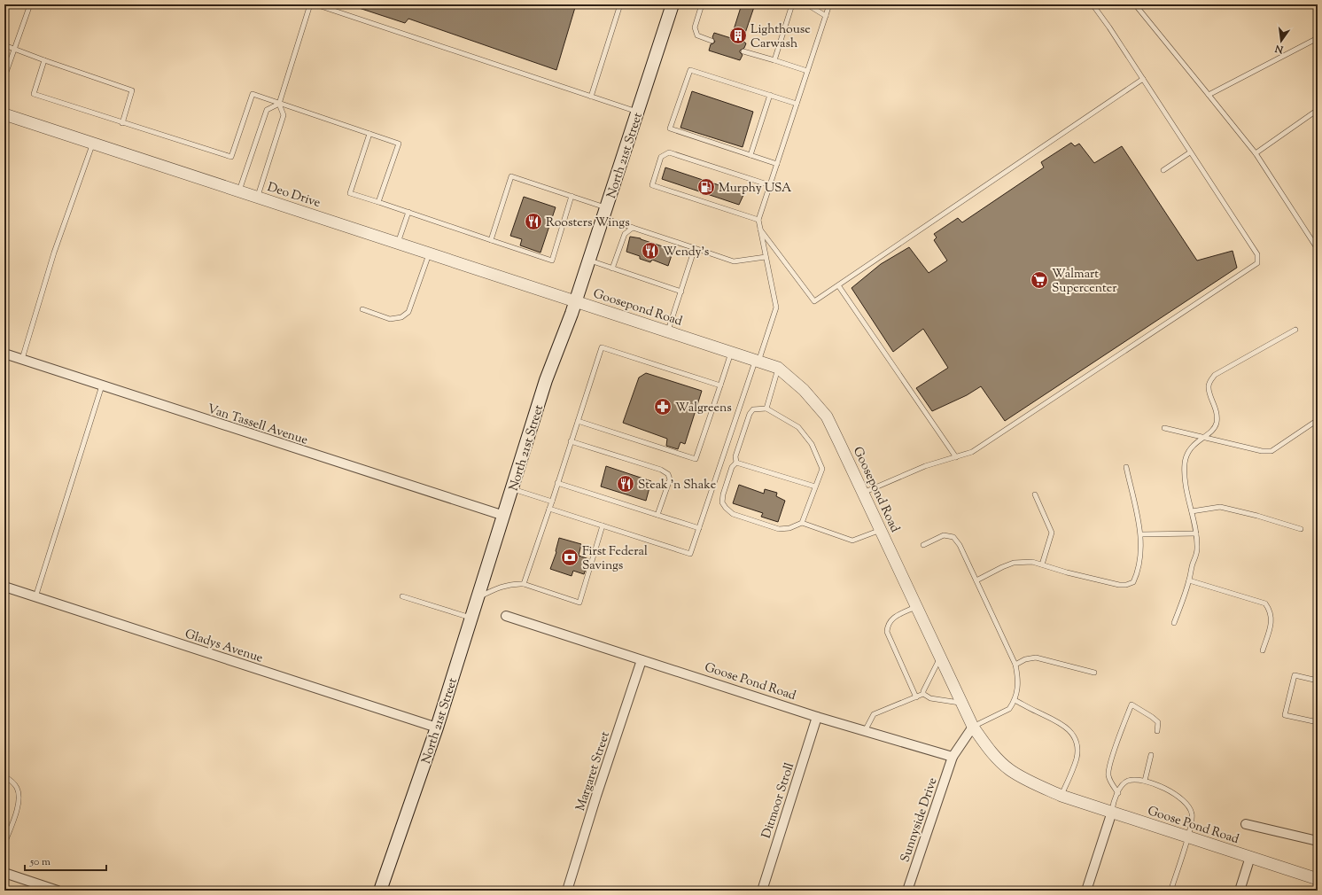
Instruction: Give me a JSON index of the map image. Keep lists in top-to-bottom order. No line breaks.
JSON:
{"streets":{"main road":["North 21st Street"],"street":["Deo Drive","Goosepond Road","Van Tassell Avenue","Gladys Avenue","Goose Pond Road","Margaret Street","Ditmoor Stroll","Sunnyside Drive"]},"crossings":[["North 21st Street","Deo Drive"],["North 21st Street","Goosepond Road"],["North 21st Street","Van Tassell Avenue"],["North 21st Street","Gladys Avenue"],["Deo Drive","Goosepond Road"],["Goosepond Road","Goose Pond Road"],["Goose Pond Road","Margaret Street"],["Goose Pond Road","Ditmoor Stroll"],["Goose Pond Road","Sunnyside Drive"]],"places":{"building":["Lighthouse Carwash"],"fuel station":["Murphy USA"],"restaurant":["Roosters Wings","Wendy's","Steak 'n Shake"],"supermarket":["Walmart Supercenter"],"pharmacy":["Walgreens"],"bank":["First Federal Savings"]},"scale_bar":"50 m","north":"bottom"}
